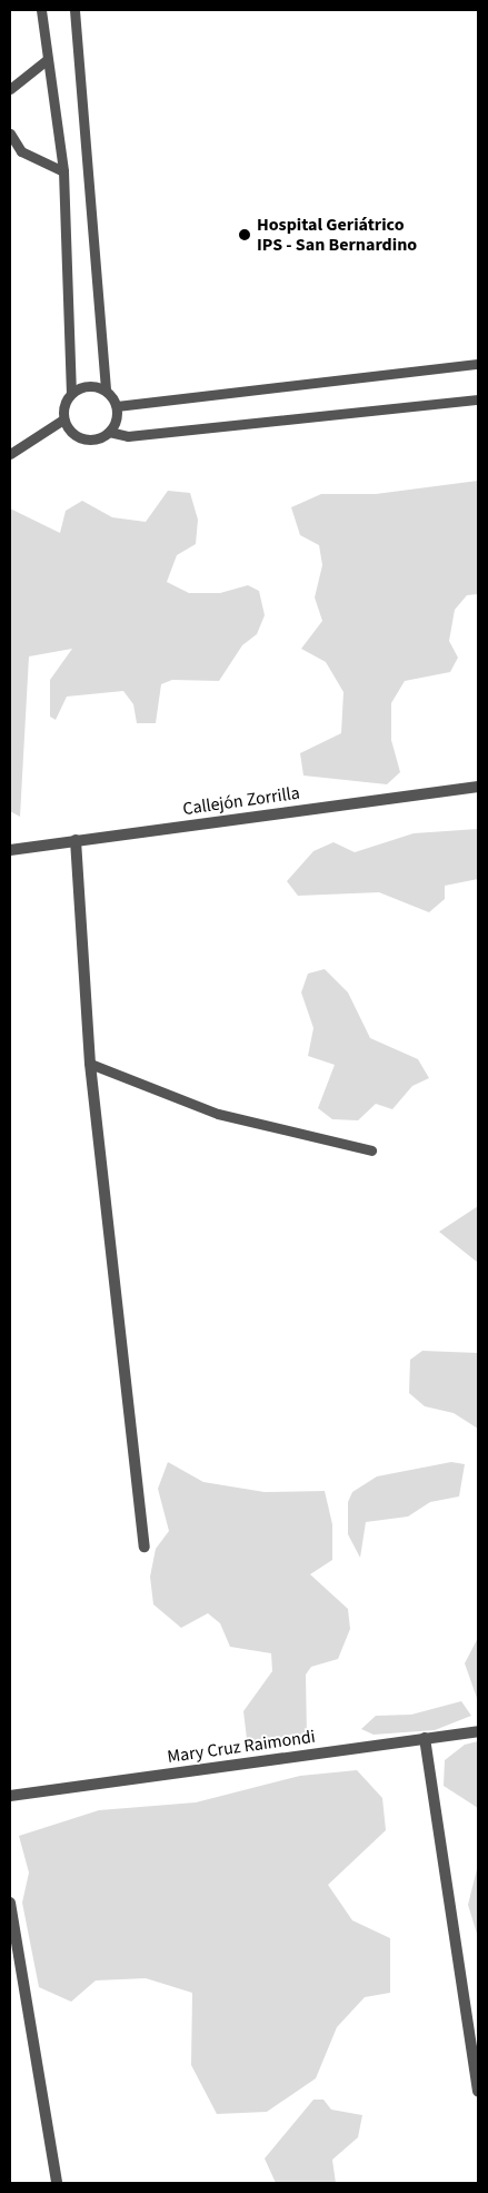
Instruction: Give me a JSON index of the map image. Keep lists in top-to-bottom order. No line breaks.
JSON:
{"streets":{"street":["Callejón Zorrilla","Mary Cruz Raimondi"]},"places":["Hospital Geriátrico IPS - San Bernardino"]}
